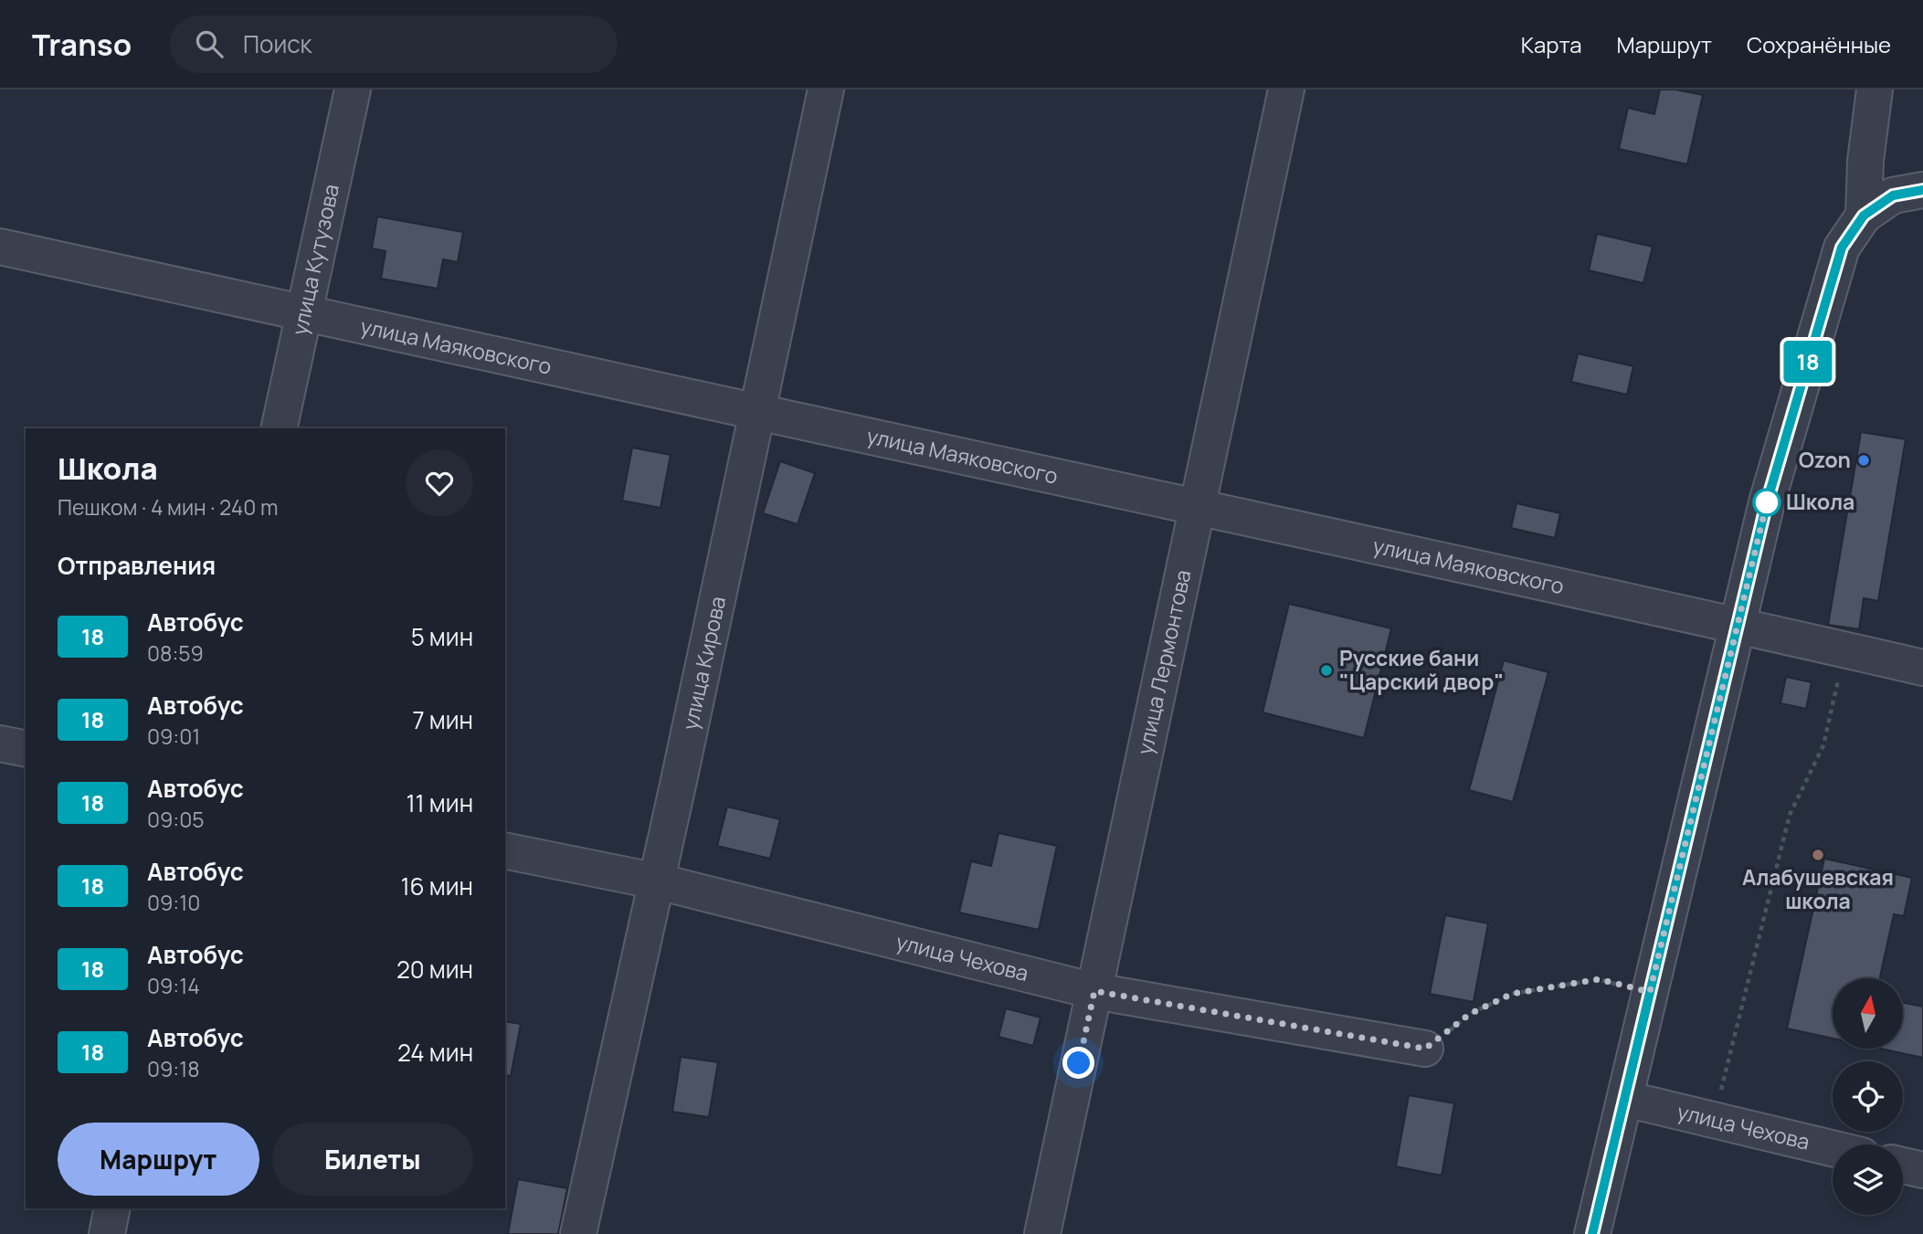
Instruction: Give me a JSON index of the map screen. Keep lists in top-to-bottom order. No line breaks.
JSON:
{"streets":{"street":["улица Кутузова","улица Маяковского","улица Кирова","улица Лермонтова","улица Чехова"]},"crossings":[["улица Кутузова","улица Маяковского"],["улица Маяковского","улица Кирова"],["улица Маяковского","улица Лермонтова"],["улица Кирова","улица Чехова"],["улица Лермонтова","улица Чехова"]],"places":["Ozon","Школа","Русские бани \"Царский двор\"","Алабушевская школа"],"lines":["bus line 18"],"north":"top","page":{"header":"Transo","search":"Поиск","nav":["Карта","Маршрут","Сохранённые"],"on_map":"18","heading":[["Школа","Пешком · 4 мин · 240 m"],"Отправления"],"list":[{"mark":"18","name":"Автобус","note":"08:59","value":"5 мин"},{"mark":"18","name":"Автобус","note":"09:01","value":"7 мин"},{"mark":"18","name":"Автобус","note":"09:05","value":"11 мин"},{"mark":"18","name":"Автобус","note":"09:10","value":"16 мин"},{"mark":"18","name":"Автобус","note":"09:14","value":"20 мин"},{"mark":"18","name":"Автобус","note":"09:18","value":"24 мин"}],"buttons":["Маршрут","Билеты"]}}
